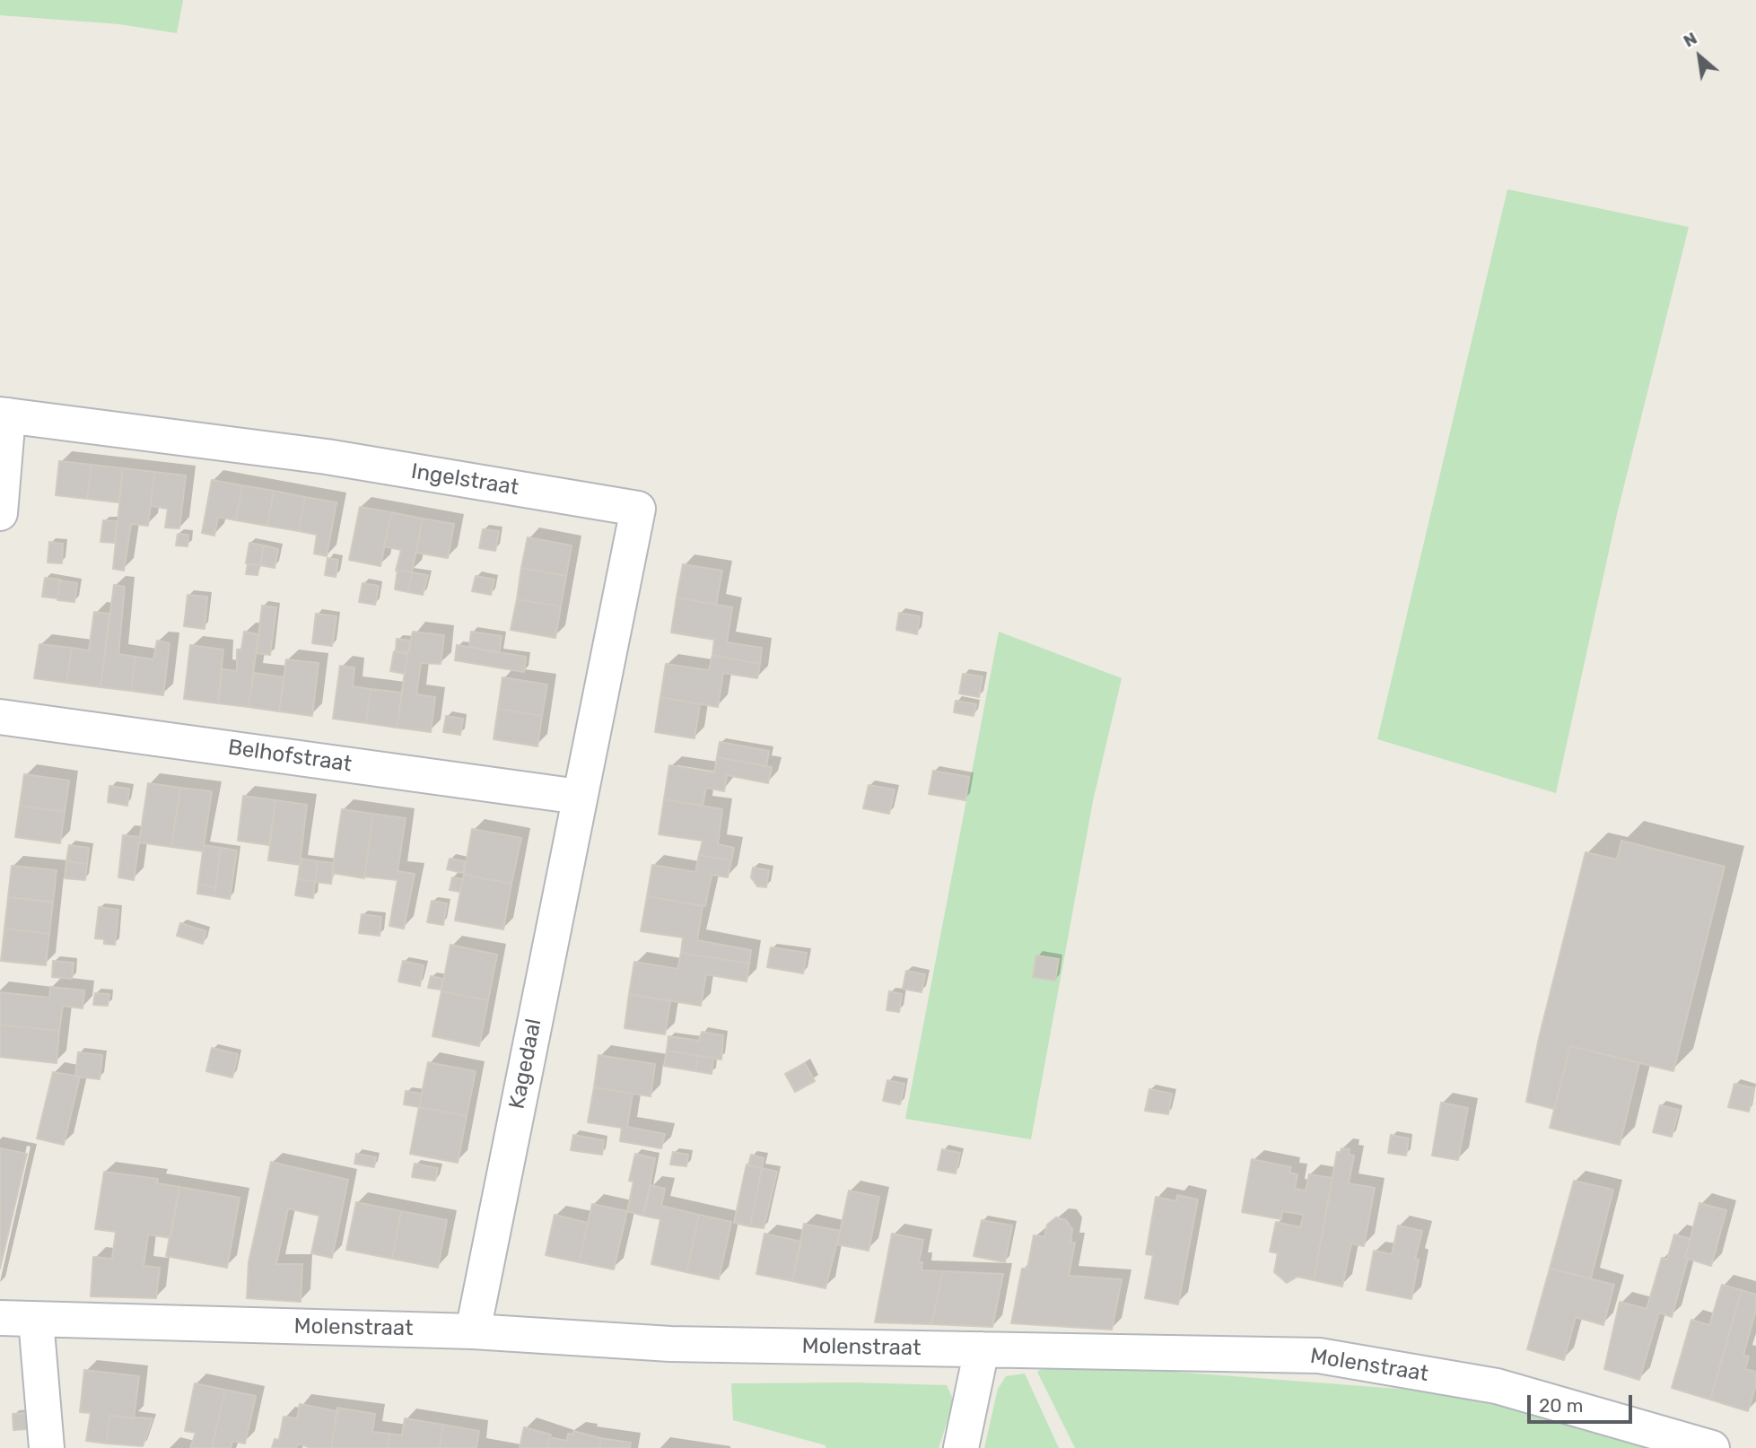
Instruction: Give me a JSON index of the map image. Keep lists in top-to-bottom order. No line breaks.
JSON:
{"streets":{"street":["Ingelstraat","Belhofstraat","Kagedaal","Molenstraat"]},"crossings":[["Ingelstraat","Belhofstraat"],["Ingelstraat","Kagedaal"],["Belhofstraat","Kagedaal"],["Kagedaal","Molenstraat"]],"scale_bar":"20 m","north":"top left"}
